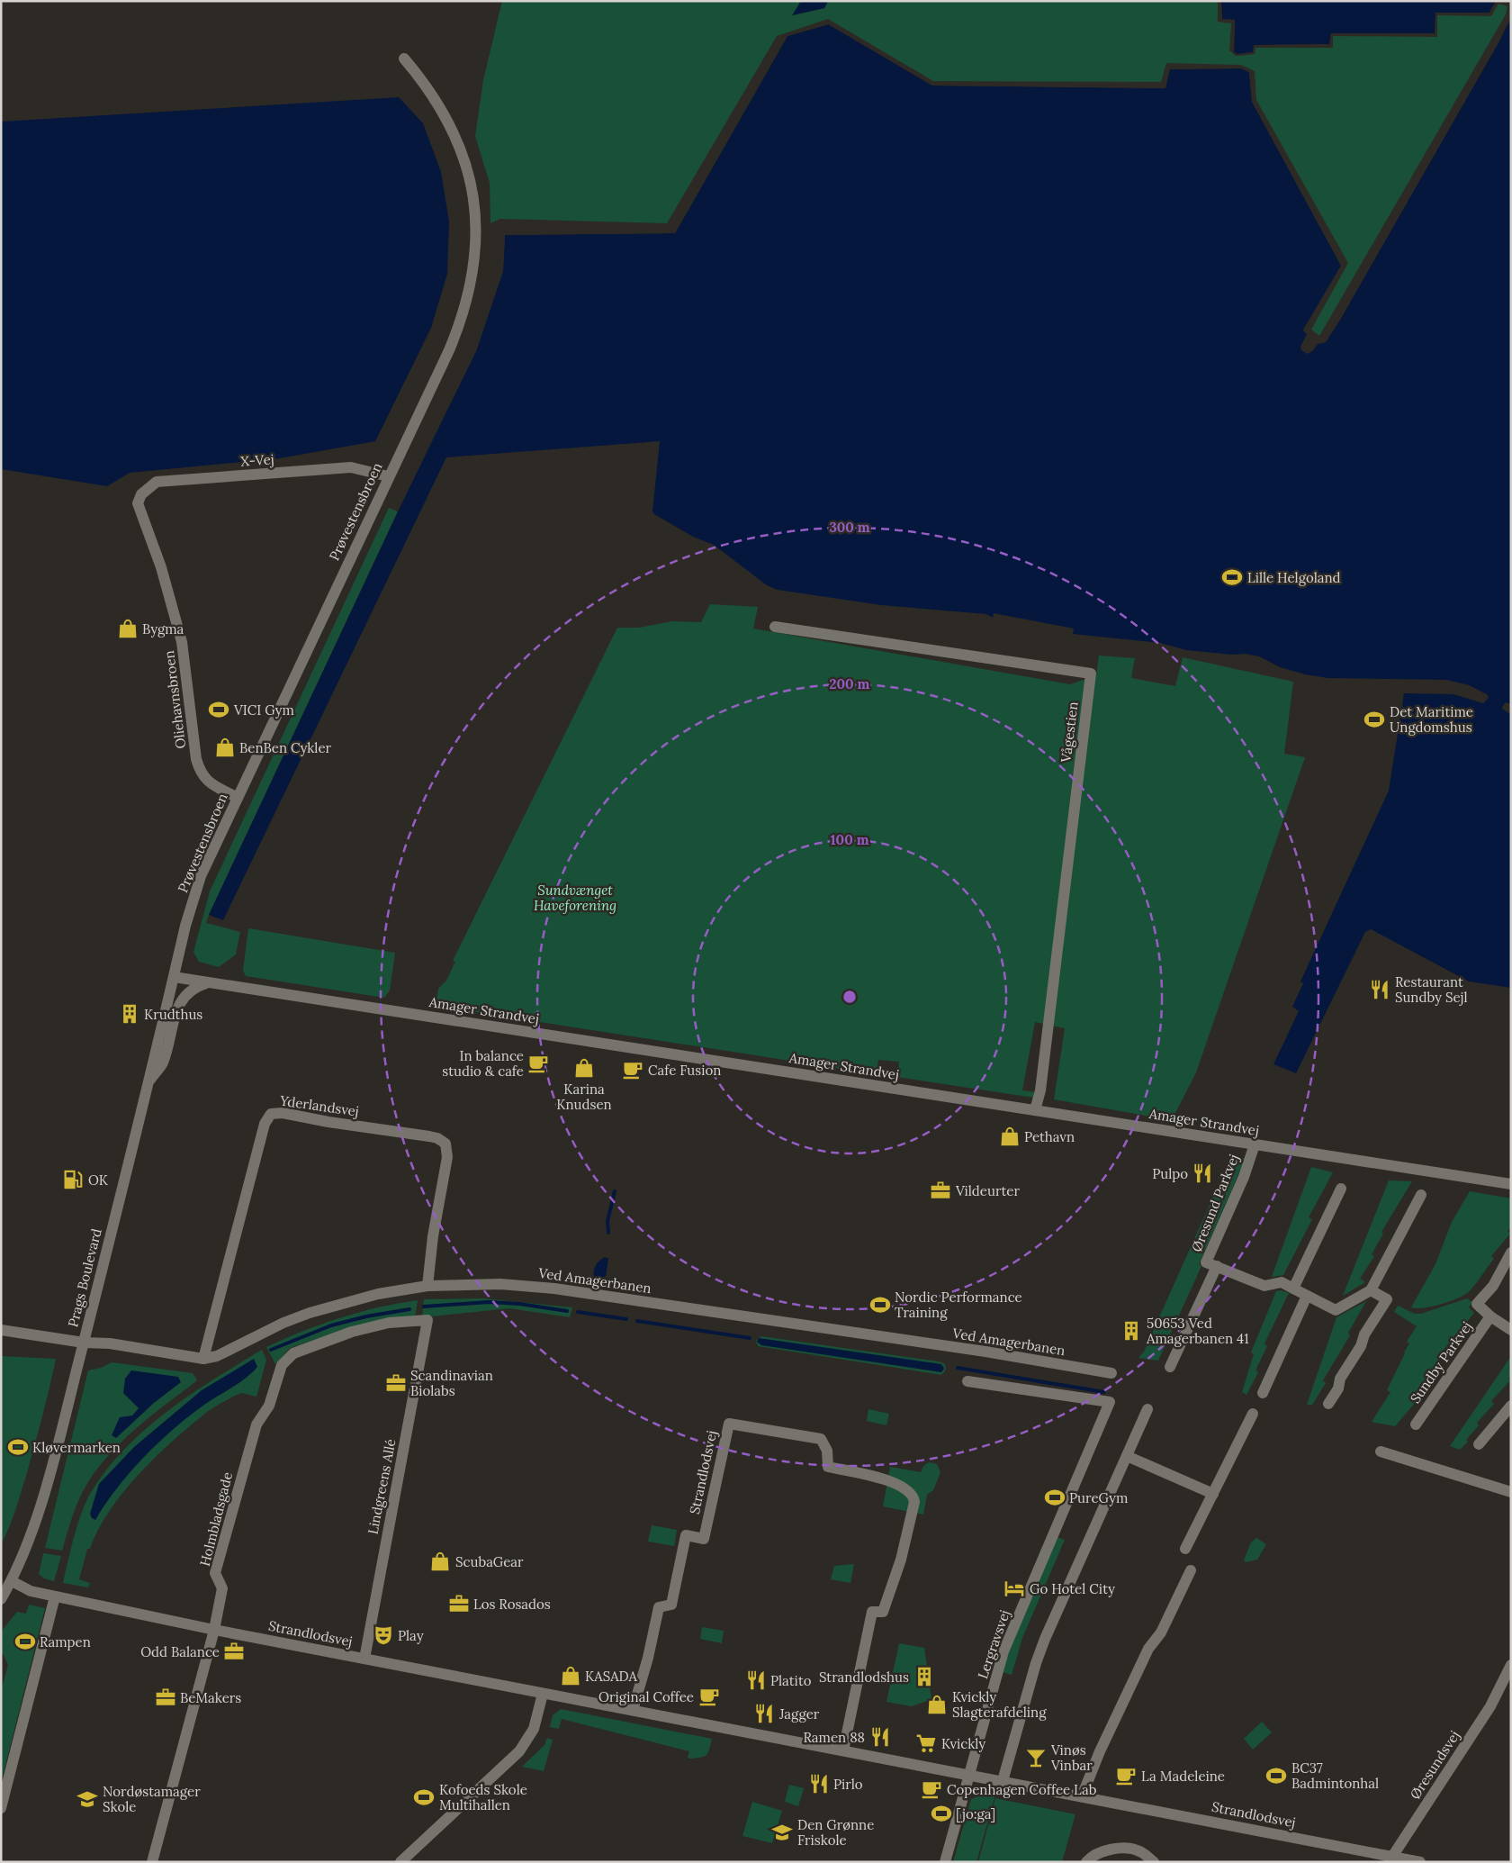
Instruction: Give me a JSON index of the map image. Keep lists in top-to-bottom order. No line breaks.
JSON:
{"streets":{"street":["X-Vej","Prøvestensbroen","Oliehavnsbroen","Vågestien","Amager Strandvej","Yderlandsvej","Øresund Parkvej","Prags Boulevard","Ved Amagerbanen","Sundby Parkvej","Strandlodsvej","Lindgreens Allé","Holmbladsgade","Lergravsvej","Øresundsvej"]},"crossings":[["X-Vej","Prøvestensbroen"],["X-Vej","Oliehavnsbroen"],["Prøvestensbroen","Oliehavnsbroen"],["Prøvestensbroen","Amager Strandvej"],["Prøvestensbroen","Prags Boulevard"],["Vågestien","Amager Strandvej"],["Amager Strandvej","Øresund Parkvej"],["Amager Strandvej","Prags Boulevard"],["Yderlandsvej","Ved Amagerbanen"],["Prags Boulevard","Ved Amagerbanen"],["Prags Boulevard","Strandlodsvej"],["Strandlodsvej","Lindgreens Allé"],["Strandlodsvej","Holmbladsgade"],["Strandlodsvej","Lergravsvej"],["Strandlodsvej","Øresundsvej"],["Lindgreens Allé","Holmbladsgade"]],"parks":["Sundvænget Haveforening"],"places":{"sports":["Lille Helgoland","VICI Gym","Det Maritime Ungdomshus","Nordic Performance Training","Kløvermarken","PureGym","Rampen","BC37 Badmintonhal","Kofoeds Skole Multihallen","[jo:ga]"],"shop":["Bygma","BenBen Cykler","Karina Knudsen","Pethavn","ScubaGear","KASADA","Kvickly Slagterafdeling"],"restaurant":["Restaurant Sundby Sejl","Pulpo","Platito","Jagger","Ramen 88","Pirlo"],"building":["Krudthus","50653 Ved Amagerbanen 41","Strandlodshus"],"cafe":["In balance studio & cafe","Cafe Fusion","Original Coffee","La Madeleine","Copenhagen Coffee Lab"],"fuel station":["OK"],"office":["Vildeurter","Scandinavian Biolabs","Los Rosados","Odd Balance","BeMakers"],"hotel":["Go Hotel City"],"theatre":["Play"],"supermarket":["Kvickly"],"bar":["Vinøs Vinbar"],"school or university":["Nordøstamager Skole","Den Grønne Friskole"]},"rings":["300 m","200 m","100 m"]}
